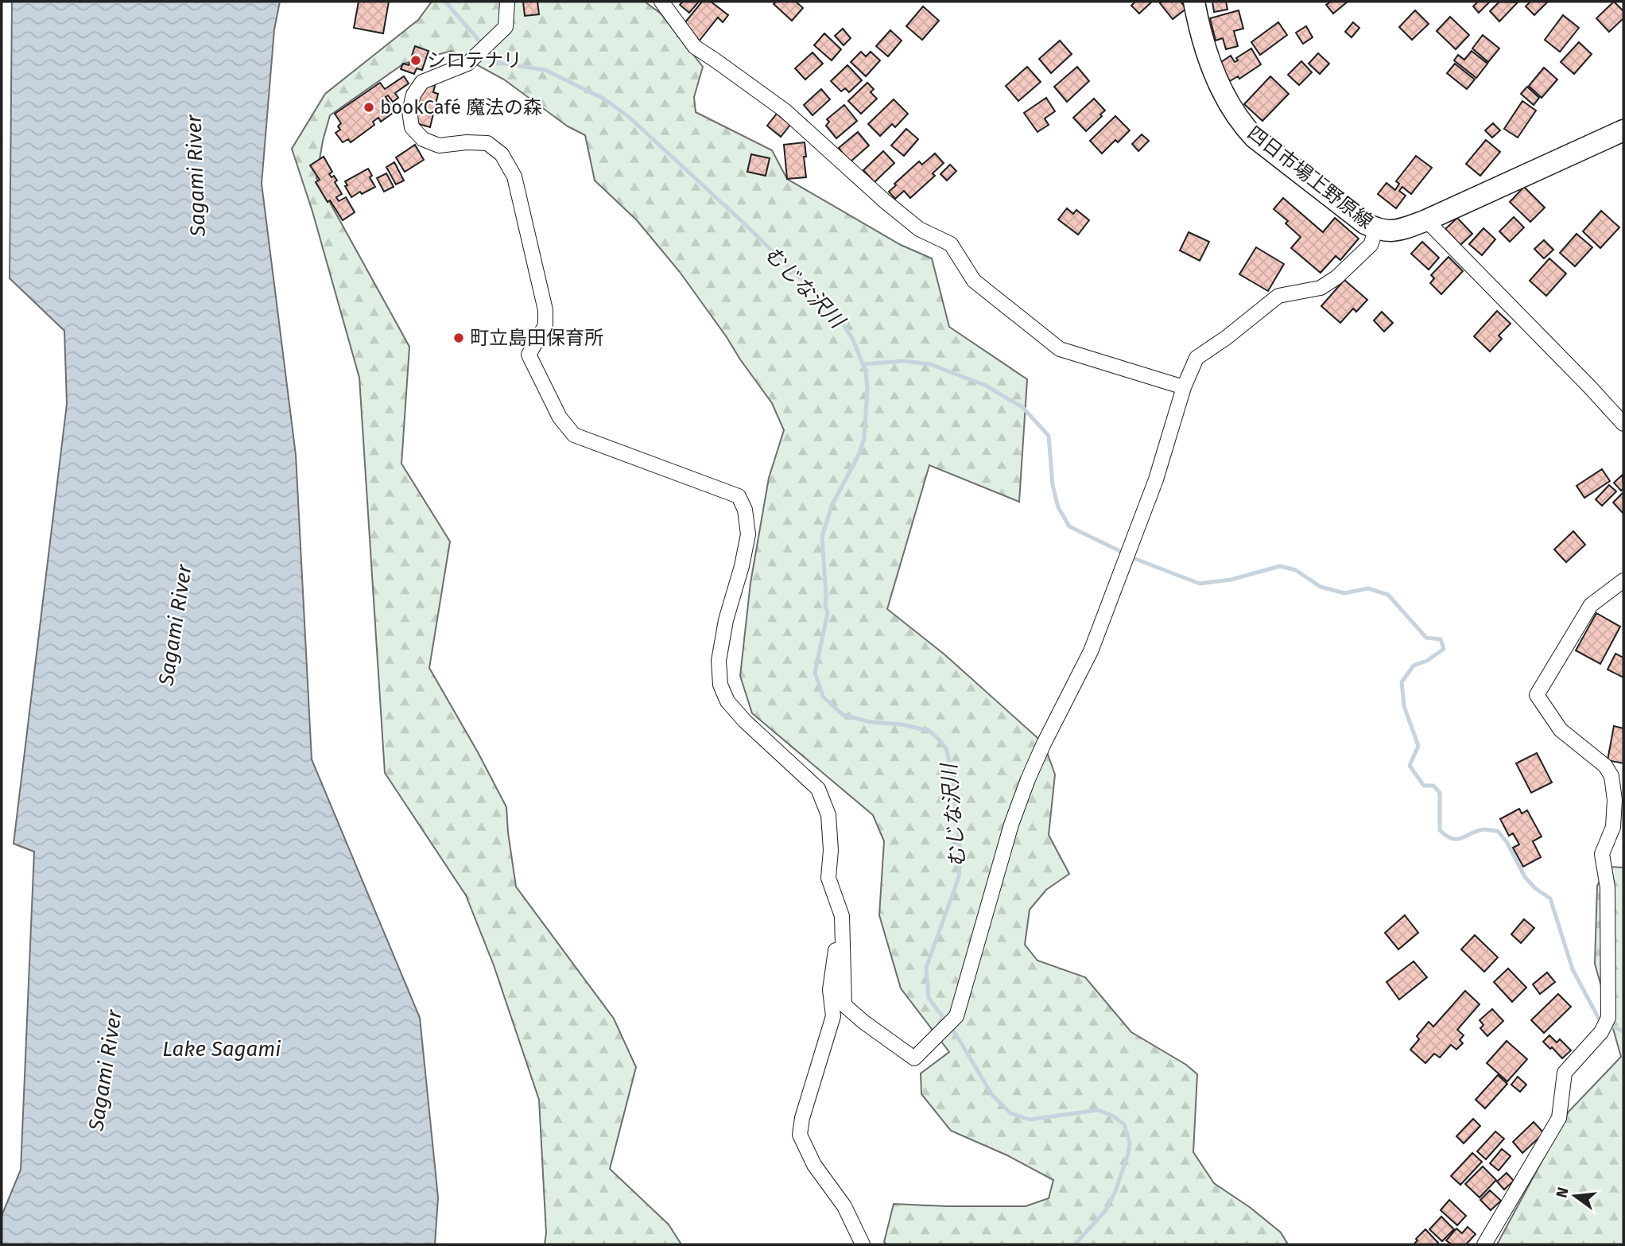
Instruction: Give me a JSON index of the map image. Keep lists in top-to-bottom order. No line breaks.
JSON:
{"streets":{"main road":["四日市場上野原線"]},"water":["Sagami River","むじな沢川","Lake Sagami"],"places":["シロテナリ","bookCafé 魔法の森","町立島田保育所"],"north":"left"}
